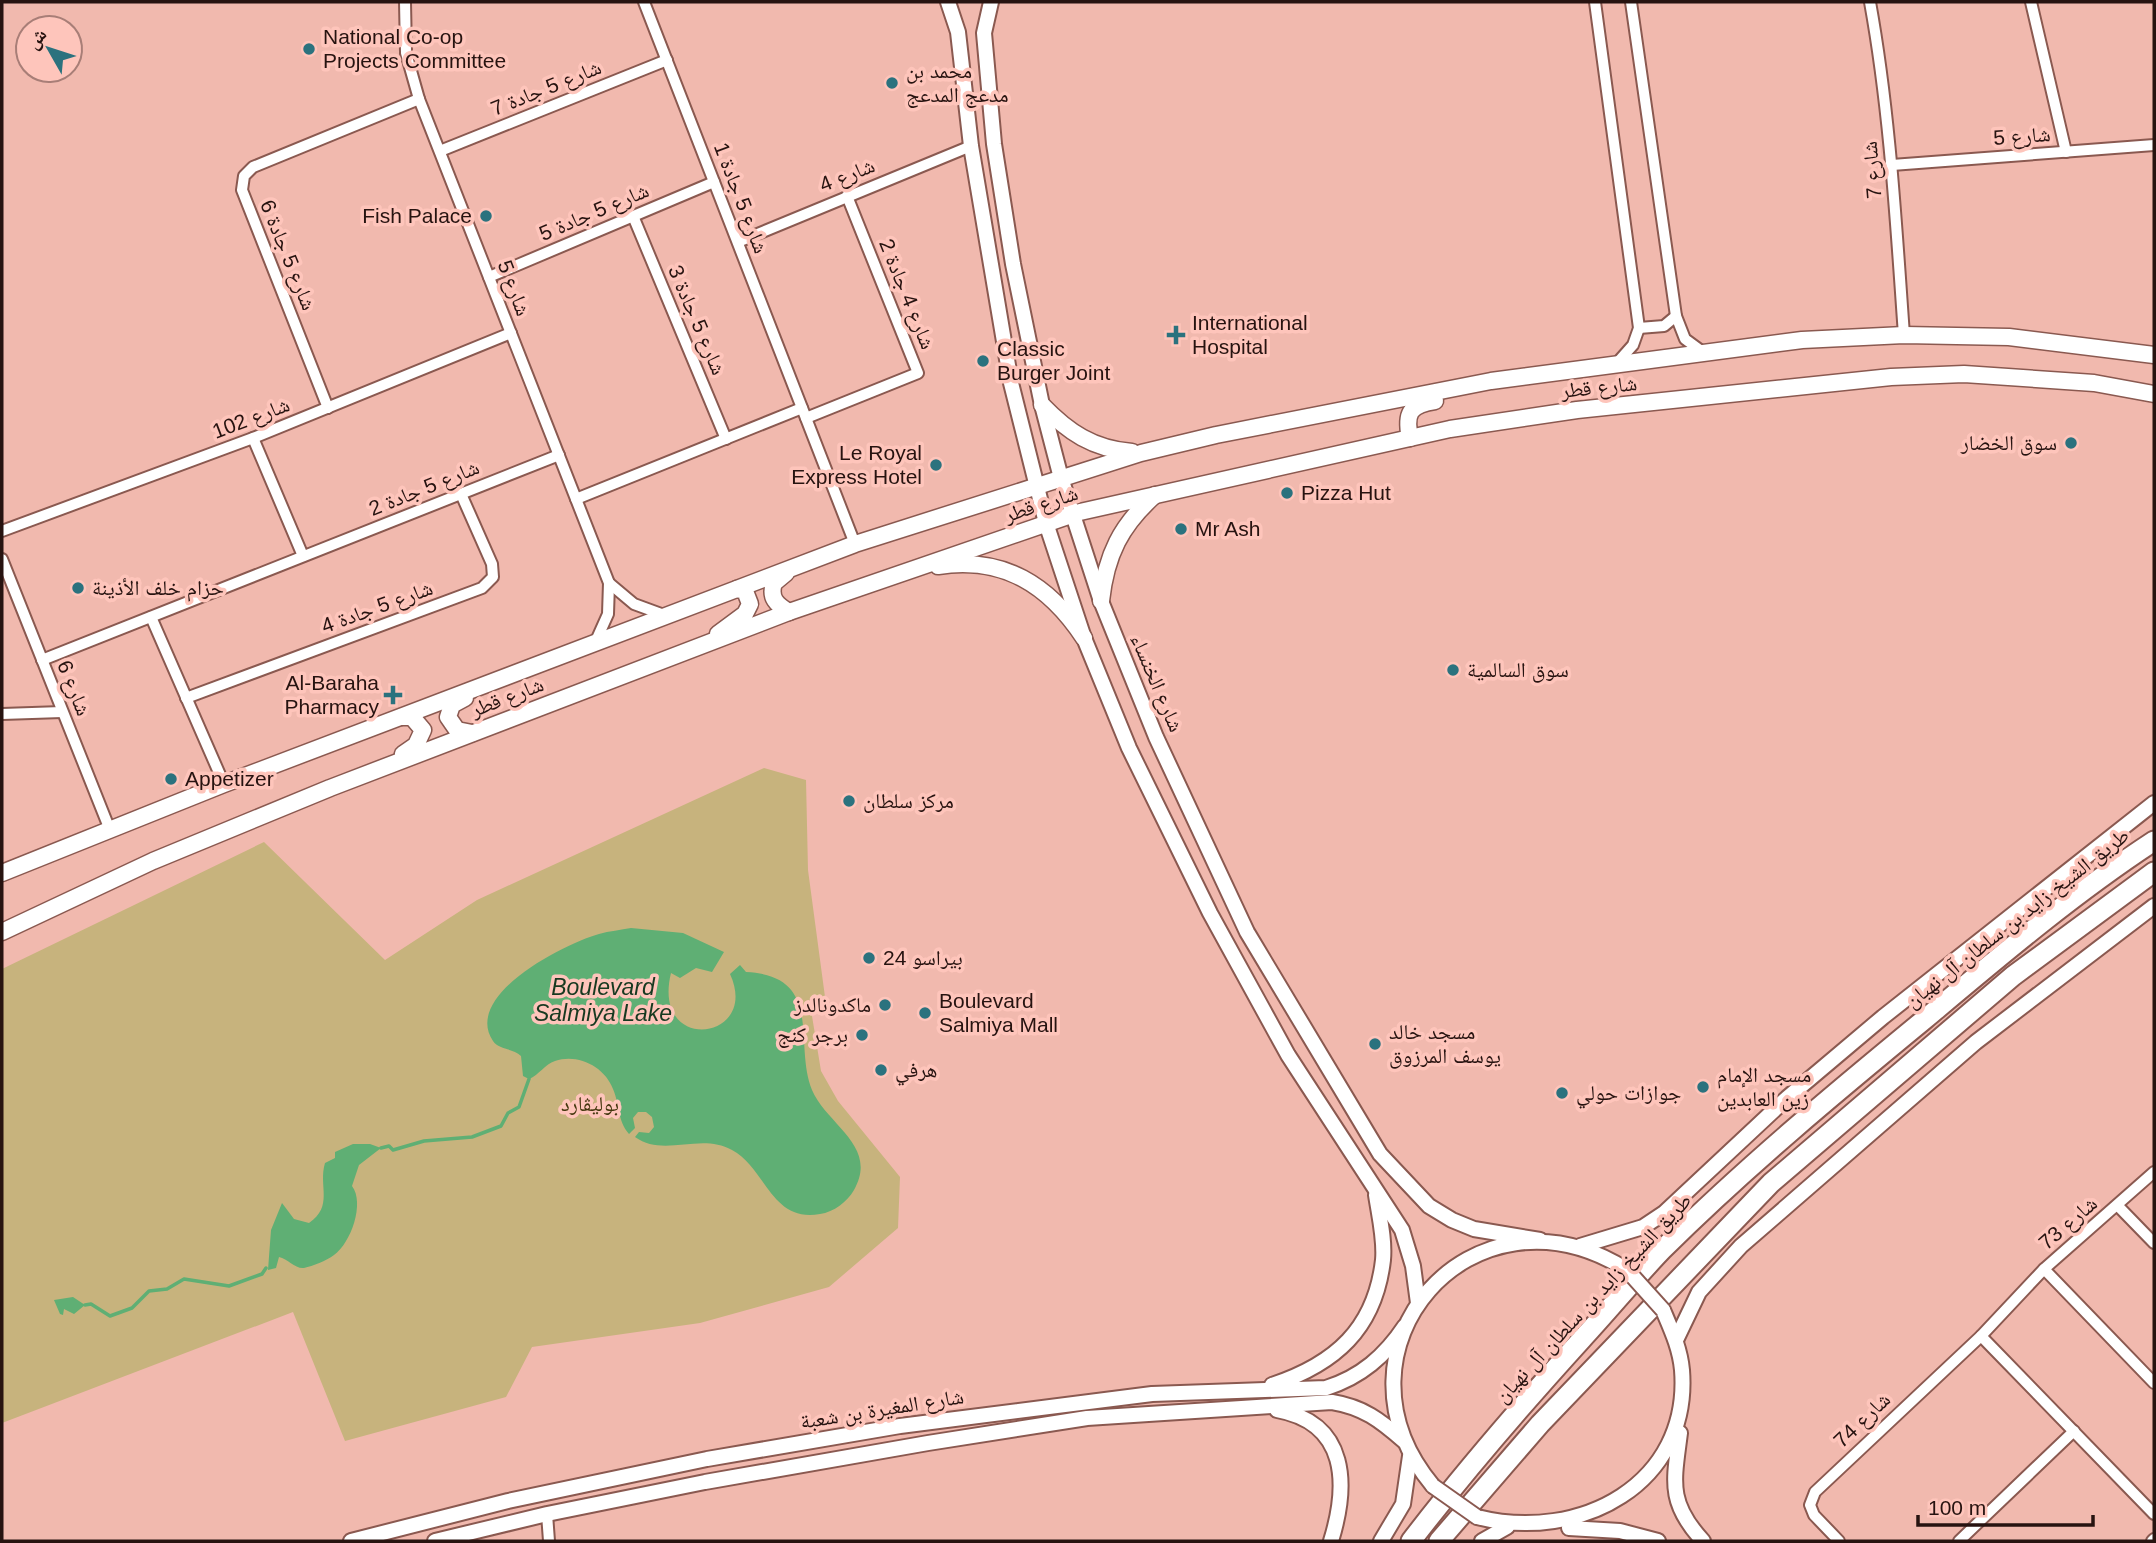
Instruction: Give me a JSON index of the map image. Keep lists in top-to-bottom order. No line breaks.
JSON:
{"streets":{"highway":["طريق الشيخ زايد بن سلطان آل نهيان"],"main road":["شارع قطر","شارع الخنساء","شارع المغيرة بن شعبة"],"street":["شارع 5 جادة 7","شارع 5","شارع 7","شارع 4","شارع 5 جادة 1","شارع 5 جادة 5","شارع 5 جادة 6","شارع 4 جادة 2","شارع 5 جادة 3","شارع 102","شارع 5 جادة 2","شارع 5 جادة 4","شارع 6","شارع 73","شارع 74"]},"crossings":[["شارع 5 جادة 7","شارع 5"],["شارع 5 جادة 7","شارع 5 جادة 1"],["شارع 5","شارع 7"],["شارع 5","شارع 5 جادة 5"],["شارع 5","شارع 5 جادة 6"],["شارع 5","شارع قطر"],["شارع 5","شارع 102"],["شارع 5","شارع 5 جادة 2"],["شارع 7","شارع قطر"],["شارع 4","شارع 5 جادة 1"],["شارع 4","شارع 4 جادة 2"],["شارع 5 جادة 1","شارع 5 جادة 5"],["شارع 5 جادة 1","شارع 4 جادة 2"],["شارع 5 جادة 1","شارع قطر"],["شارع 5 جادة 5","شارع 5 جادة 3"],["شارع 5 جادة 6","شارع 102"],["شارع قطر","شارع الخنساء"],["شارع قطر","شارع 6"],["شارع 5 جادة 2","شارع 5 جادة 4"],["شارع 5 جادة 2","شارع 6"],["شارع 73","شارع 74"]],"water":["Boulevard Salmiya Lake"],"parks":["بوليڤارد"],"places":{"other":["National Co-op Projects Committee","محمد بن مدعج المدعج","Fish Palace","Classic Burger Joint","سوق الخضار","Le Royal Express Hotel","Pizza Hut","Mr Ash","حزام خلف الأذينة","سوق السالمية","Appetizer","مركز سلطان","24 بيراسو","ماكدونالدز","Boulevard Salmiya Mall","برجر كنج","مسجد خالد يوسف المرزوق","هرفي","مسجد الإمام زين العابدين","جوازات حولي"],"health":["International Hospital","Al-Baraha Pharmacy"]},"scale_bar":"100 m","north":"top left"}
